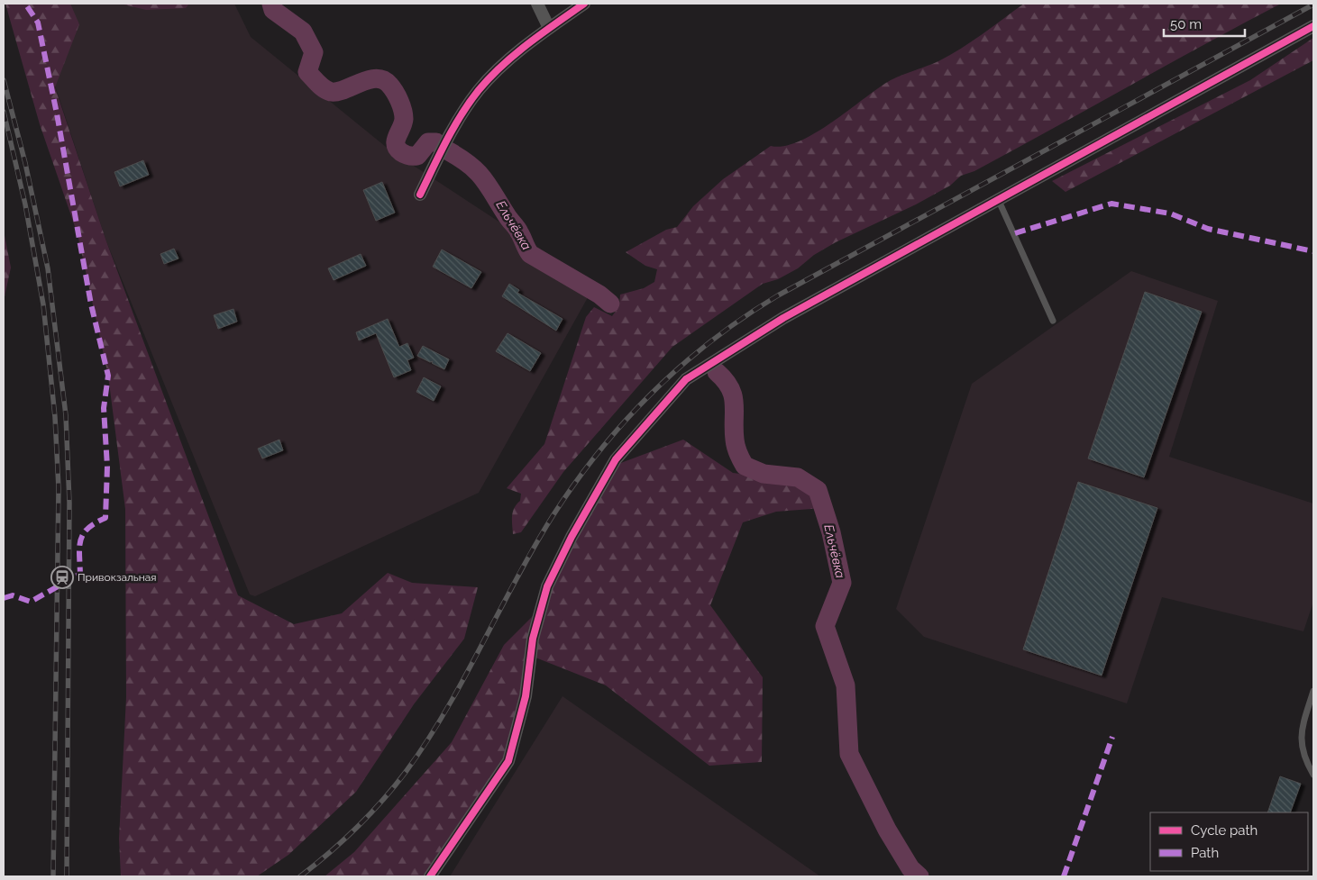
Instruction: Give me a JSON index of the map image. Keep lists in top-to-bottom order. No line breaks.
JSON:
{"water":["Ельчёвка"],"places":{"station":["Привокзальная"]},"legend":["Cycle path","Path"],"scale_bar":"50 m"}
